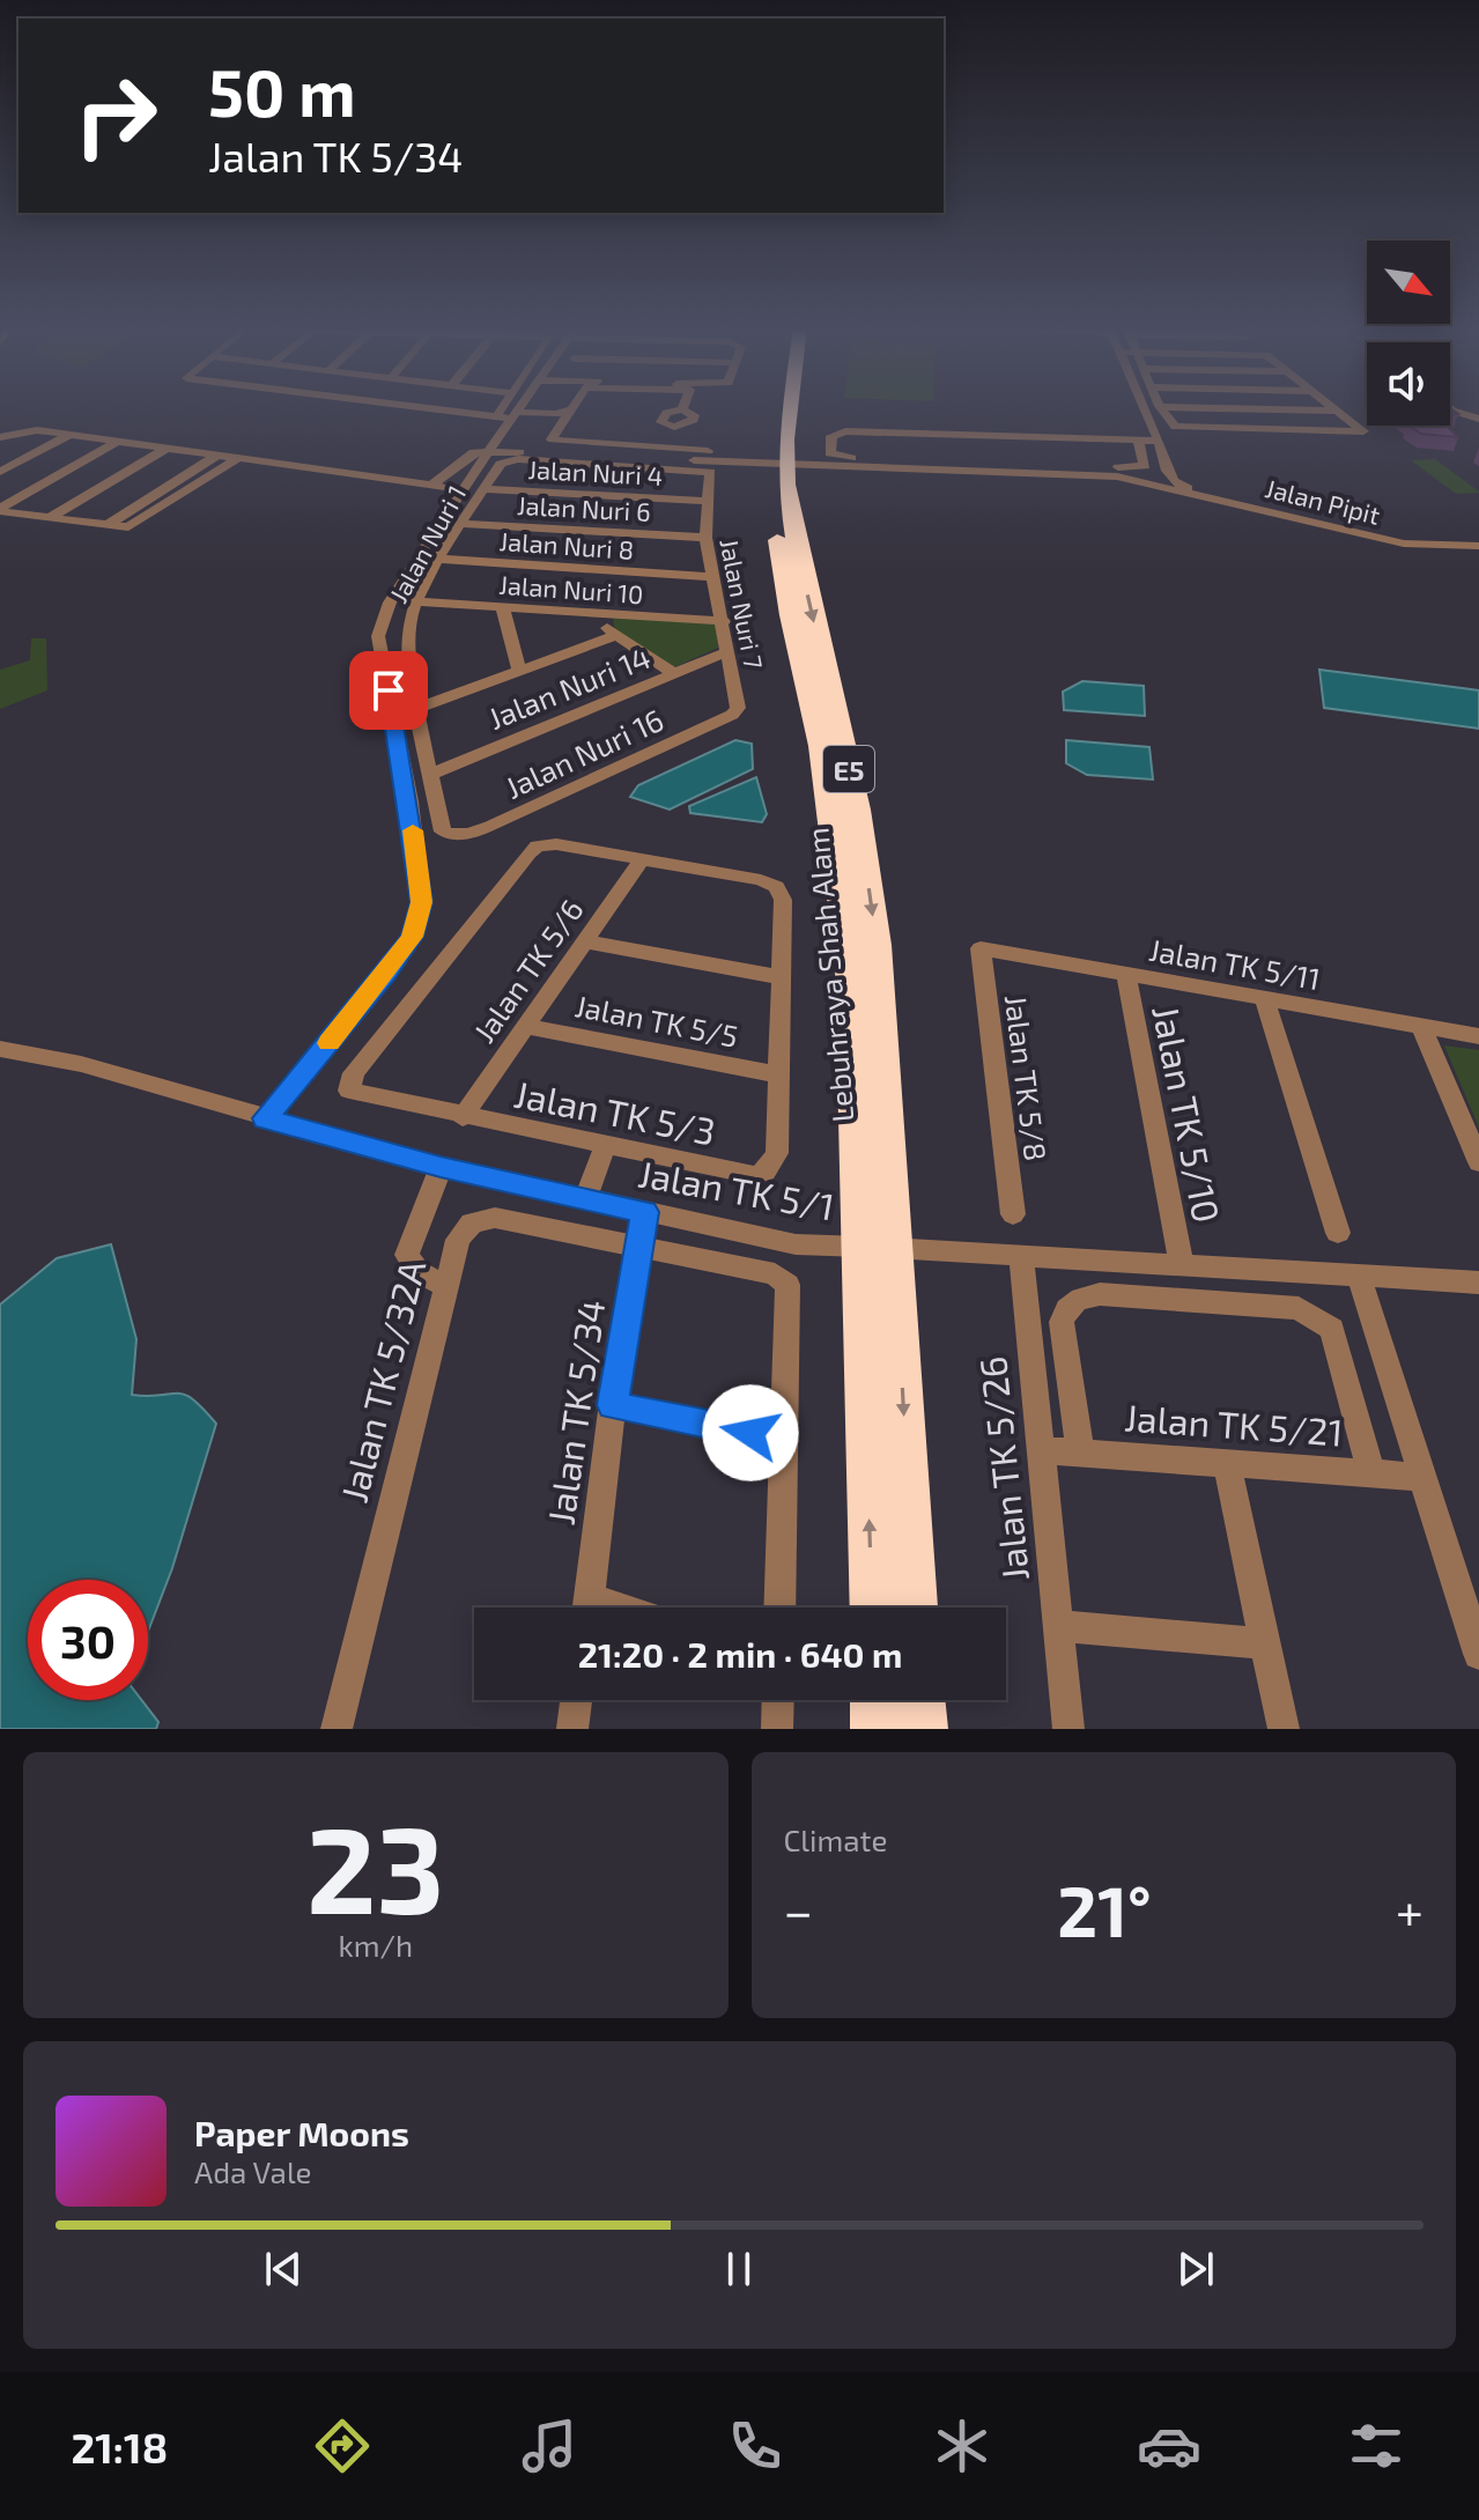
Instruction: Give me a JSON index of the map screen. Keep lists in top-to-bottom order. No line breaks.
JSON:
{"streets":{"highway":["E5","Lebuhraya Shah Alam"],"street":["Jalan Nuri 4","Jalan Pipit","Jalan Nuri 6","Jalan Nuri 1","Jalan Nuri 8","Jalan Nuri 10","Jalan Nuri 7","Jalan Nuri 14","Jalan Nuri 16","Jalan TK 5/11","Jalan TK 5/6","Jalan TK 5/5","Jalan TK 5/8","Jalan TK 5/3","Jalan TK 5/10","Jalan TK 5/1","Jalan TK 5/32A","Jalan TK 5/34","Jalan TK 5/21","Jalan TK 5/26"]},"crossings":[["Jalan Nuri 4","Jalan Nuri 1"],["Jalan Nuri 4","Jalan Nuri 7"],["Jalan Pipit","Jalan Nuri 1"],["Jalan Pipit","Jalan Nuri 7"],["Jalan Nuri 6","Jalan Nuri 1"],["Jalan Nuri 6","Jalan Nuri 7"],["Jalan Nuri 1","Jalan Nuri 8"],["Jalan Nuri 1","Jalan Nuri 10"],["Jalan Nuri 1","Jalan Nuri 7"],["Jalan Nuri 1","Jalan Nuri 14"],["Jalan Nuri 1","Jalan Nuri 16"],["Jalan Nuri 8","Jalan Nuri 7"],["Jalan Nuri 10","Jalan Nuri 7"],["Jalan Nuri 7","Jalan Nuri 14"],["Jalan Nuri 7","Jalan Nuri 16"],["Jalan TK 5/11","Jalan TK 5/8"],["Jalan TK 5/11","Jalan TK 5/10"],["Jalan TK 5/6","Jalan TK 5/5"],["Jalan TK 5/6","Jalan TK 5/3"],["Jalan TK 5/5","Jalan TK 5/3"],["Jalan TK 5/10","Jalan TK 5/1"],["Jalan TK 5/1","Jalan TK 5/34"],["Jalan TK 5/1","Jalan TK 5/26"],["Jalan TK 5/32A","Jalan TK 5/34"],["Jalan TK 5/21","Jalan TK 5/26"]],"north":"bottom right","page":{"turn":["50 m","Jalan TK 5/34"],"limit":"30","trip":"21:20 · 2 min · 640 m","tile":[["23","km/h"],"Climate"],"heat":["−","21°","+"],"song":["Paper Moons","Ada Vale"],"tabs":"21:18"}}
